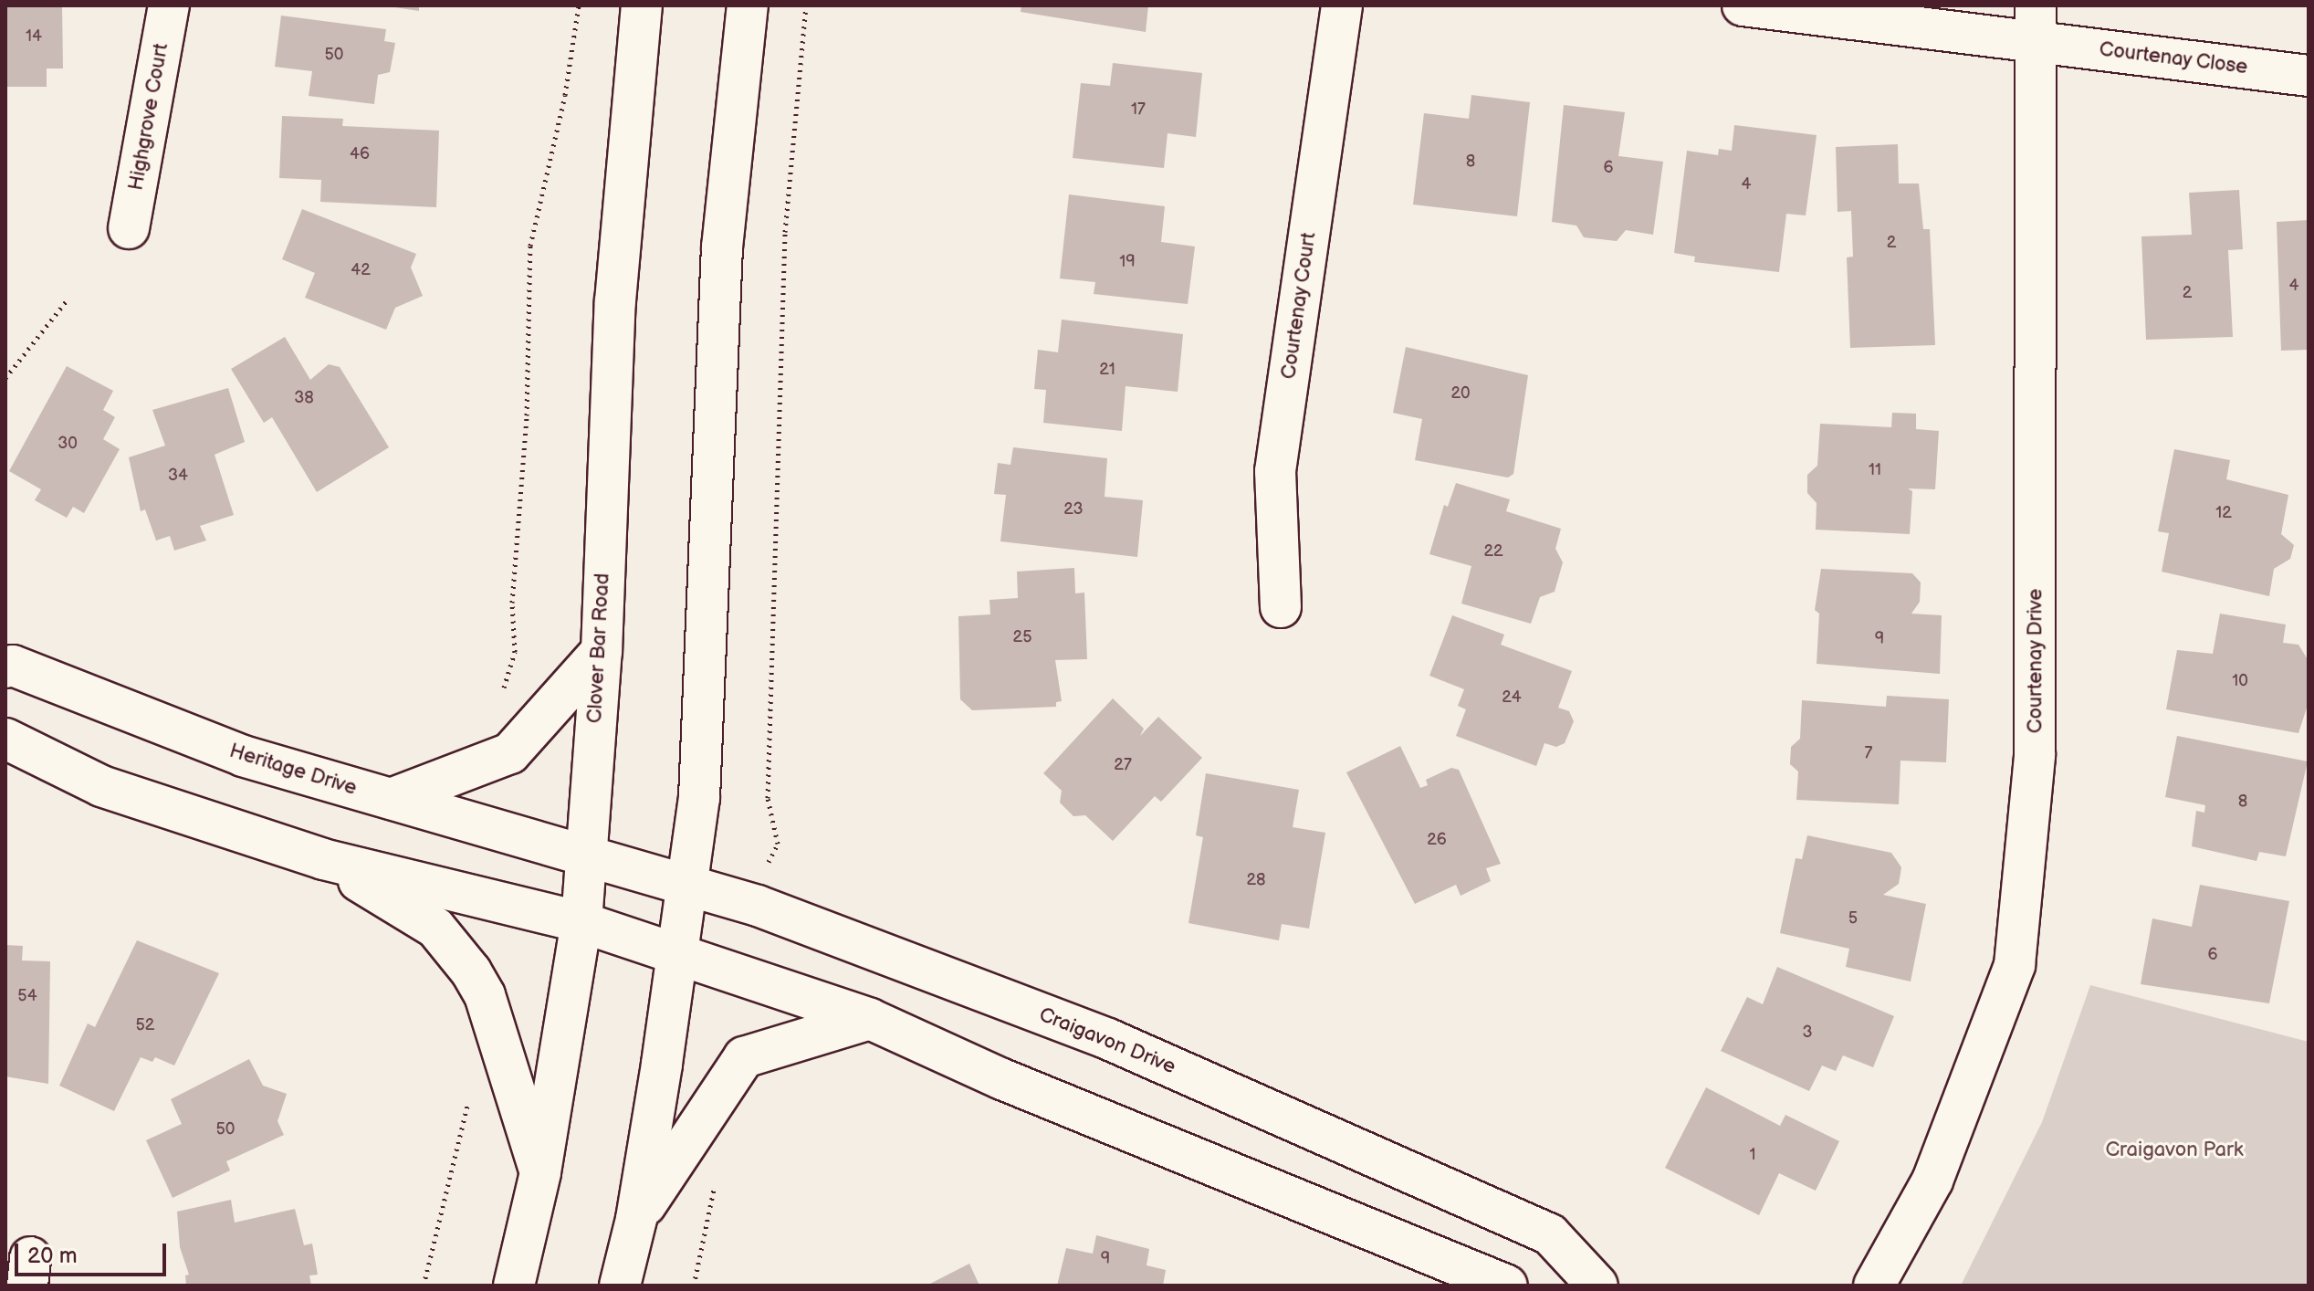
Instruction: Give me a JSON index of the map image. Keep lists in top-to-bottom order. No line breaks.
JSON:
{"streets":{"street":["Courtenay Close","Highgrove Court","Courtenay Court","Clover Bar Road","Courtenay Drive","Heritage Drive","Craigavon Drive"]},"crossings":[["Courtenay Close","Courtenay Drive"],["Clover Bar Road","Heritage Drive"],["Clover Bar Road","Craigavon Drive"],["Heritage Drive","Craigavon Drive"]],"parks":["Craigavon Park"],"house_numbers":["14","50","17","46","8","6","4","2","19","42","4","2","21","20","38","30","11","34","23","12","22","25","9","10","24","7","27","8","26","28","5","6","54","52","3","50","1","9"],"scale_bar":"20 m"}
